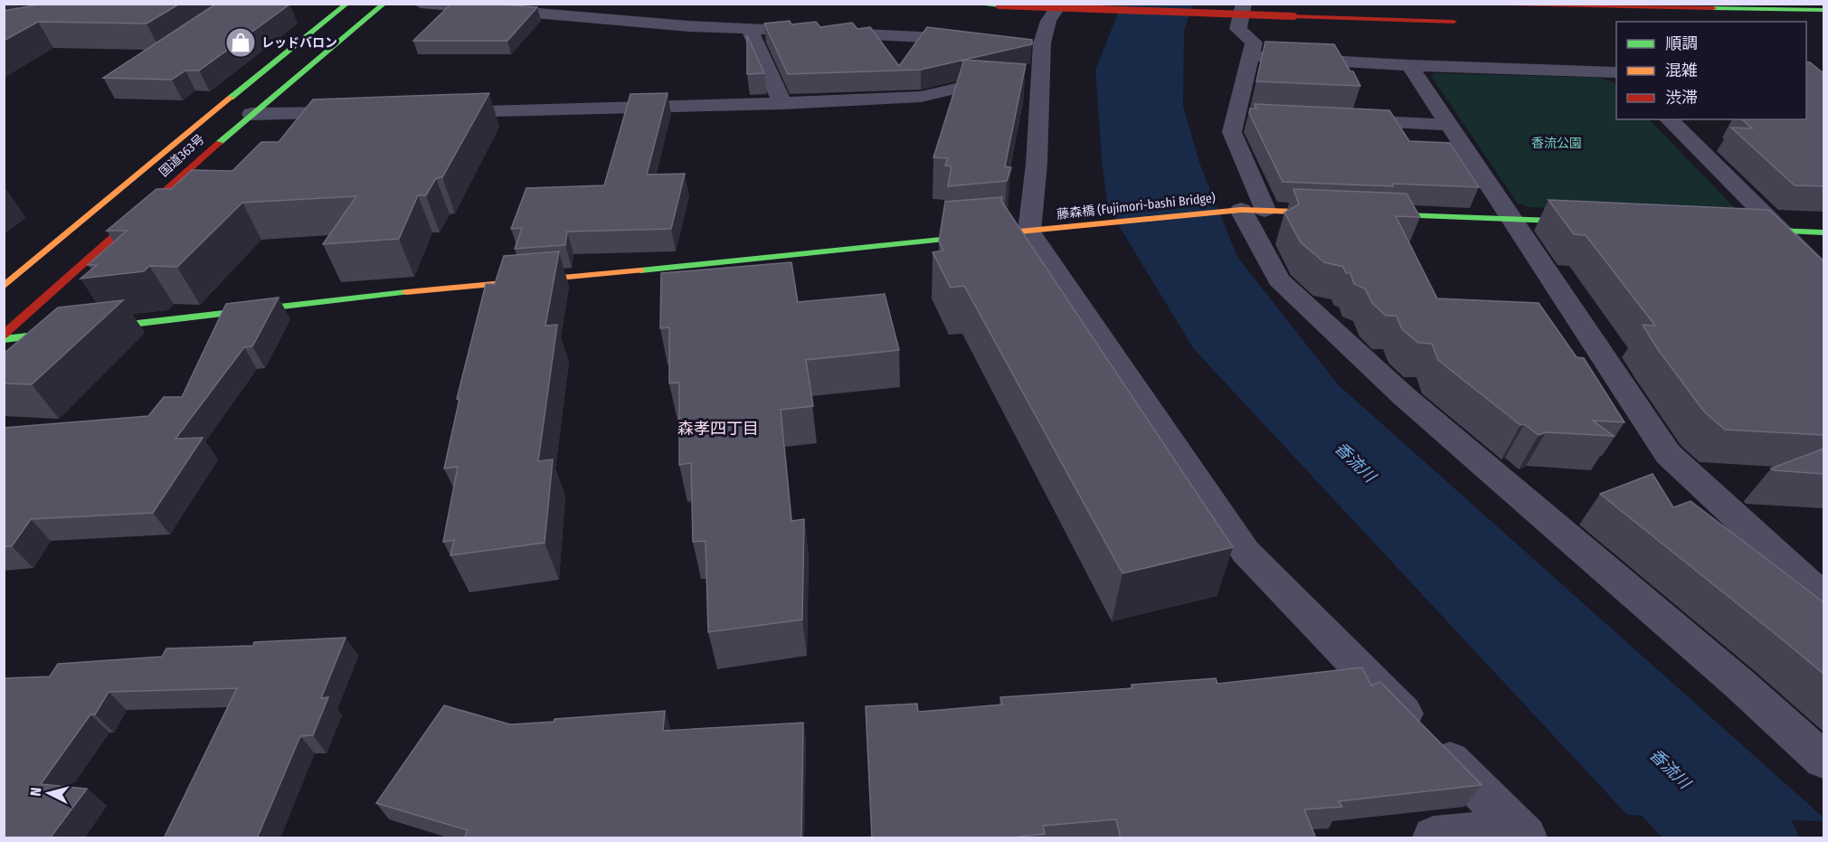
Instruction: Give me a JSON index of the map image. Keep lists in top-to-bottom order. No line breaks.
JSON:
{"streets":{"main road":["国道363号","藤森橋 (Fujimori-bashi Bridge)"]},"crossings":[["国道363号","藤森橋 (Fujimori-bashi Bridge)"]],"districts":["森孝四丁目"],"water":["香流川"],"parks":["香流公園"],"places":{"shop":["レッドバロン"]},"legend":["順調","混雑","渋滞"],"north":"left"}
